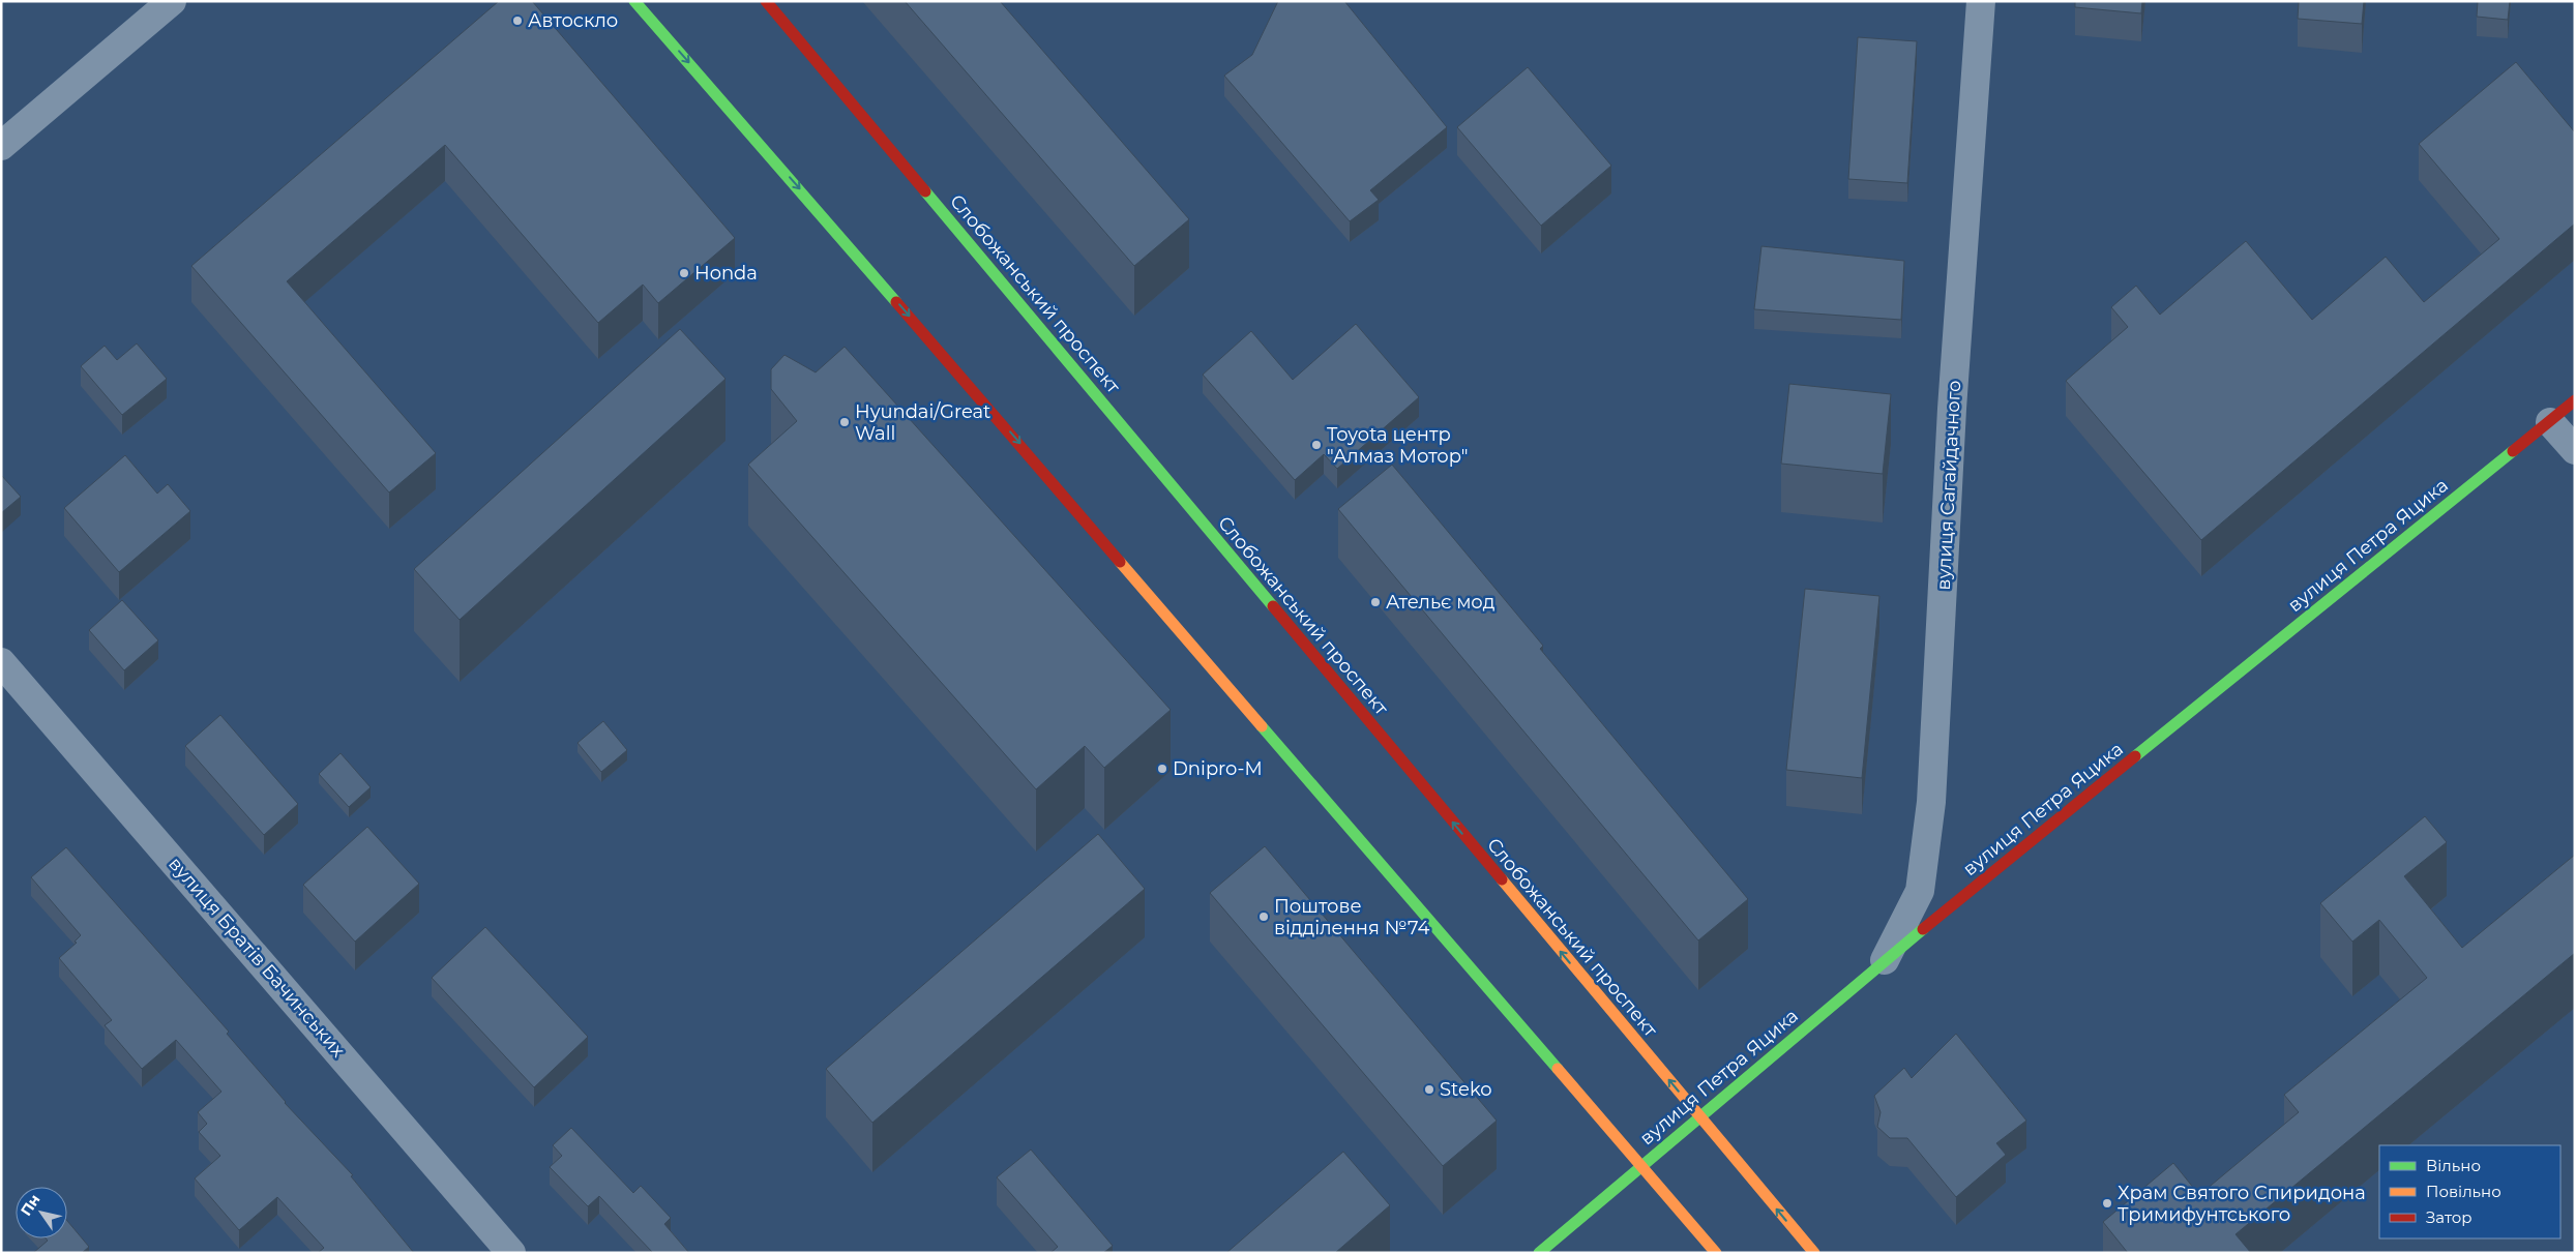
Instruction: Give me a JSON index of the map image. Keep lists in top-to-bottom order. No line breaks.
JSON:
{"streets":{"main road":["Слобожанський проспект","вулиця Петра Яцика"],"street":["вулиця Сагайдачного","вулиця Братів Бачинських"]},"crossings":[["Слобожанський проспект","вулиця Петра Яцика"],["вулиця Сагайдачного","вулиця Петра Яцика"]],"places":["Автоскло","Honda","Hyundai/Great Wall","Toyota центр \"Алмаз Мотор\"","Ательє мод","Dnipro-M","Поштове відділення №74","Steko","Храм Святого Спиридона Тримифунтського"],"legend":["Вільно","Повільно","Затор"],"north":"top left"}
